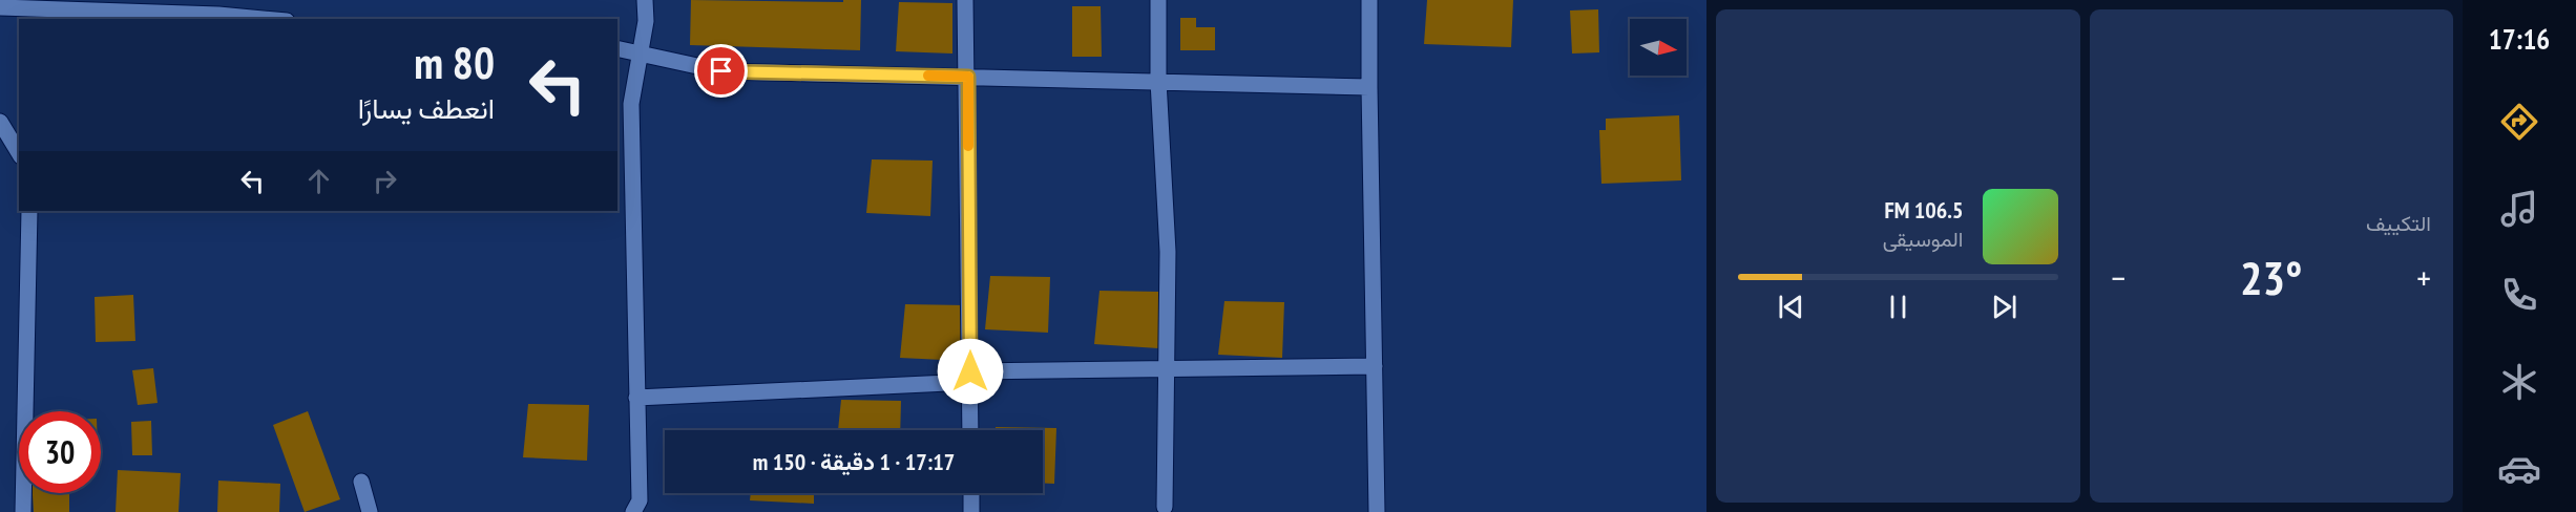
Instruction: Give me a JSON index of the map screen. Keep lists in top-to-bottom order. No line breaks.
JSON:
{"north":"right","page":{"tabs":"17:16","tile":"التكييف","turn":["80 m","انعطف يسارًا"],"song":["106.5 FM","الموسيقى"],"heat":["−","23°","+"],"limit":"30","trip":"17:17 · 1 دقيقة · 150 m"}}
